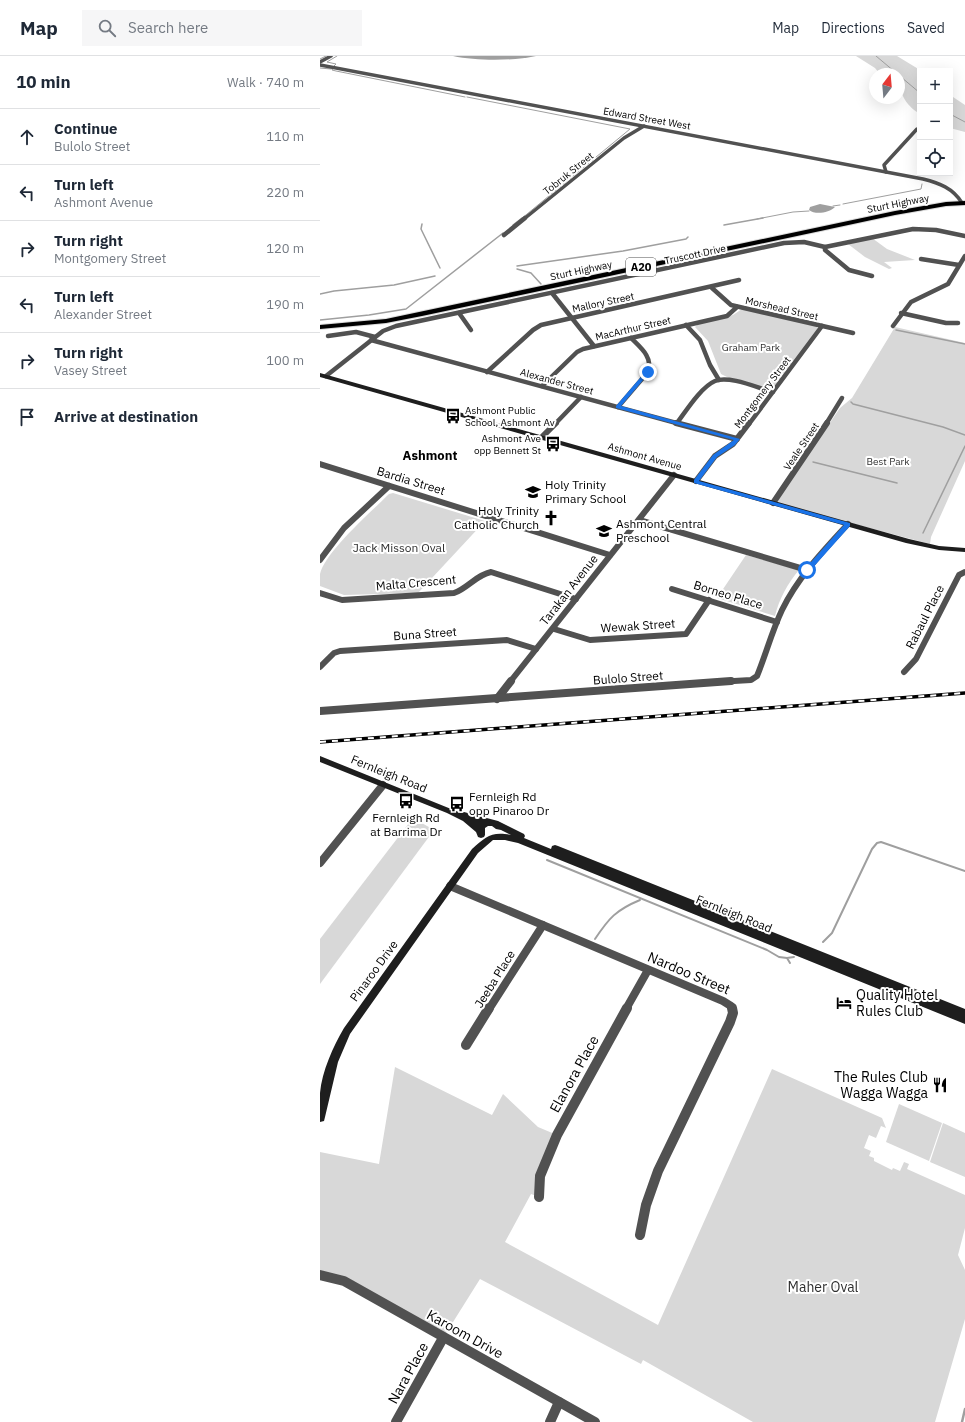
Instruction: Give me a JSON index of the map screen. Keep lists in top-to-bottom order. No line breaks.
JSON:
{"streets":{"highway":["Sturt Highway","A20"],"street":["Edward Street West","Tobruk Street","Truscott Drive","Mallory Street","Morshead Street","MacArthur Street","Alexander Street","Montgomery Street","Veale Street","Ashmont Avenue","Bardia Street","Malta Crescent","Tarakan Avenue","Borneo Place","Rabaul Place","Wewak Street","Buna Street","Bulolo Street","Fernleigh Road","Pinaroo Drive","Nardoo Street","Jeeba Place","Elanora Place","Karoom Drive","Nara Place"]},"crossings":[["Edward Street West","Tobruk Street"],["Edward Street West","Sturt Highway"],["Truscott Drive","Alexander Street"],["Mallory Street","Morshead Street"],["Mallory Street","Alexander Street"],["Morshead Street","MacArthur Street"],["Morshead Street","Montgomery Street"],["MacArthur Street","Alexander Street"],["Alexander Street","Montgomery Street"],["Montgomery Street","Ashmont Avenue"],["Veale Street","Ashmont Avenue"],["Ashmont Avenue","Tarakan Avenue"],["Ashmont Avenue","Bulolo Street"],["Bardia Street","Tarakan Avenue"],["Malta Crescent","Tarakan Avenue"],["Tarakan Avenue","Wewak Street"],["Tarakan Avenue","Buna Street"],["Tarakan Avenue","Bulolo Street"],["Borneo Place","Wewak Street"],["Borneo Place","Bulolo Street"],["Fernleigh Road","Pinaroo Drive"],["Pinaroo Drive","Nardoo Street"],["Nardoo Street","Jeeba Place"],["Nardoo Street","Elanora Place"],["Karoom Drive","Nara Place"]],"districts":["Ashmont"],"parks":["Graham Park","Best Park","Jack Misson Oval","Maher Oval"],"places":{"bus stop":["Ashmont Public School, Ashmont Av","Ashmont Ave opp Bennett St","Fernleigh Rd at Barrima Dr","Fernleigh Rd opp Pinaroo Dr"],"school or university":["Holy Trinity Primary School","Ashmont Central Preschool"],"church":["Holy Trinity Catholic Church"],"hotel":["Quality Hotel Rules Club"],"restaurant":["The Rules Club Wagga Wagga"]},"north":"top","page":{"header":"Map","search":"Search here","nav":["Map","Directions","Saved"],"heading":["10 min","Walk · 740 m"],"map_buttons":["+","−"],"list":[["Continue","Bulolo Street","110 m"],["Turn left","Ashmont Avenue","220 m"],["Turn right","Montgomery Street","120 m"],["Turn left","Alexander Street","190 m"],["Turn right","Vasey Street","100 m"],"Arrive at destination"]}}
